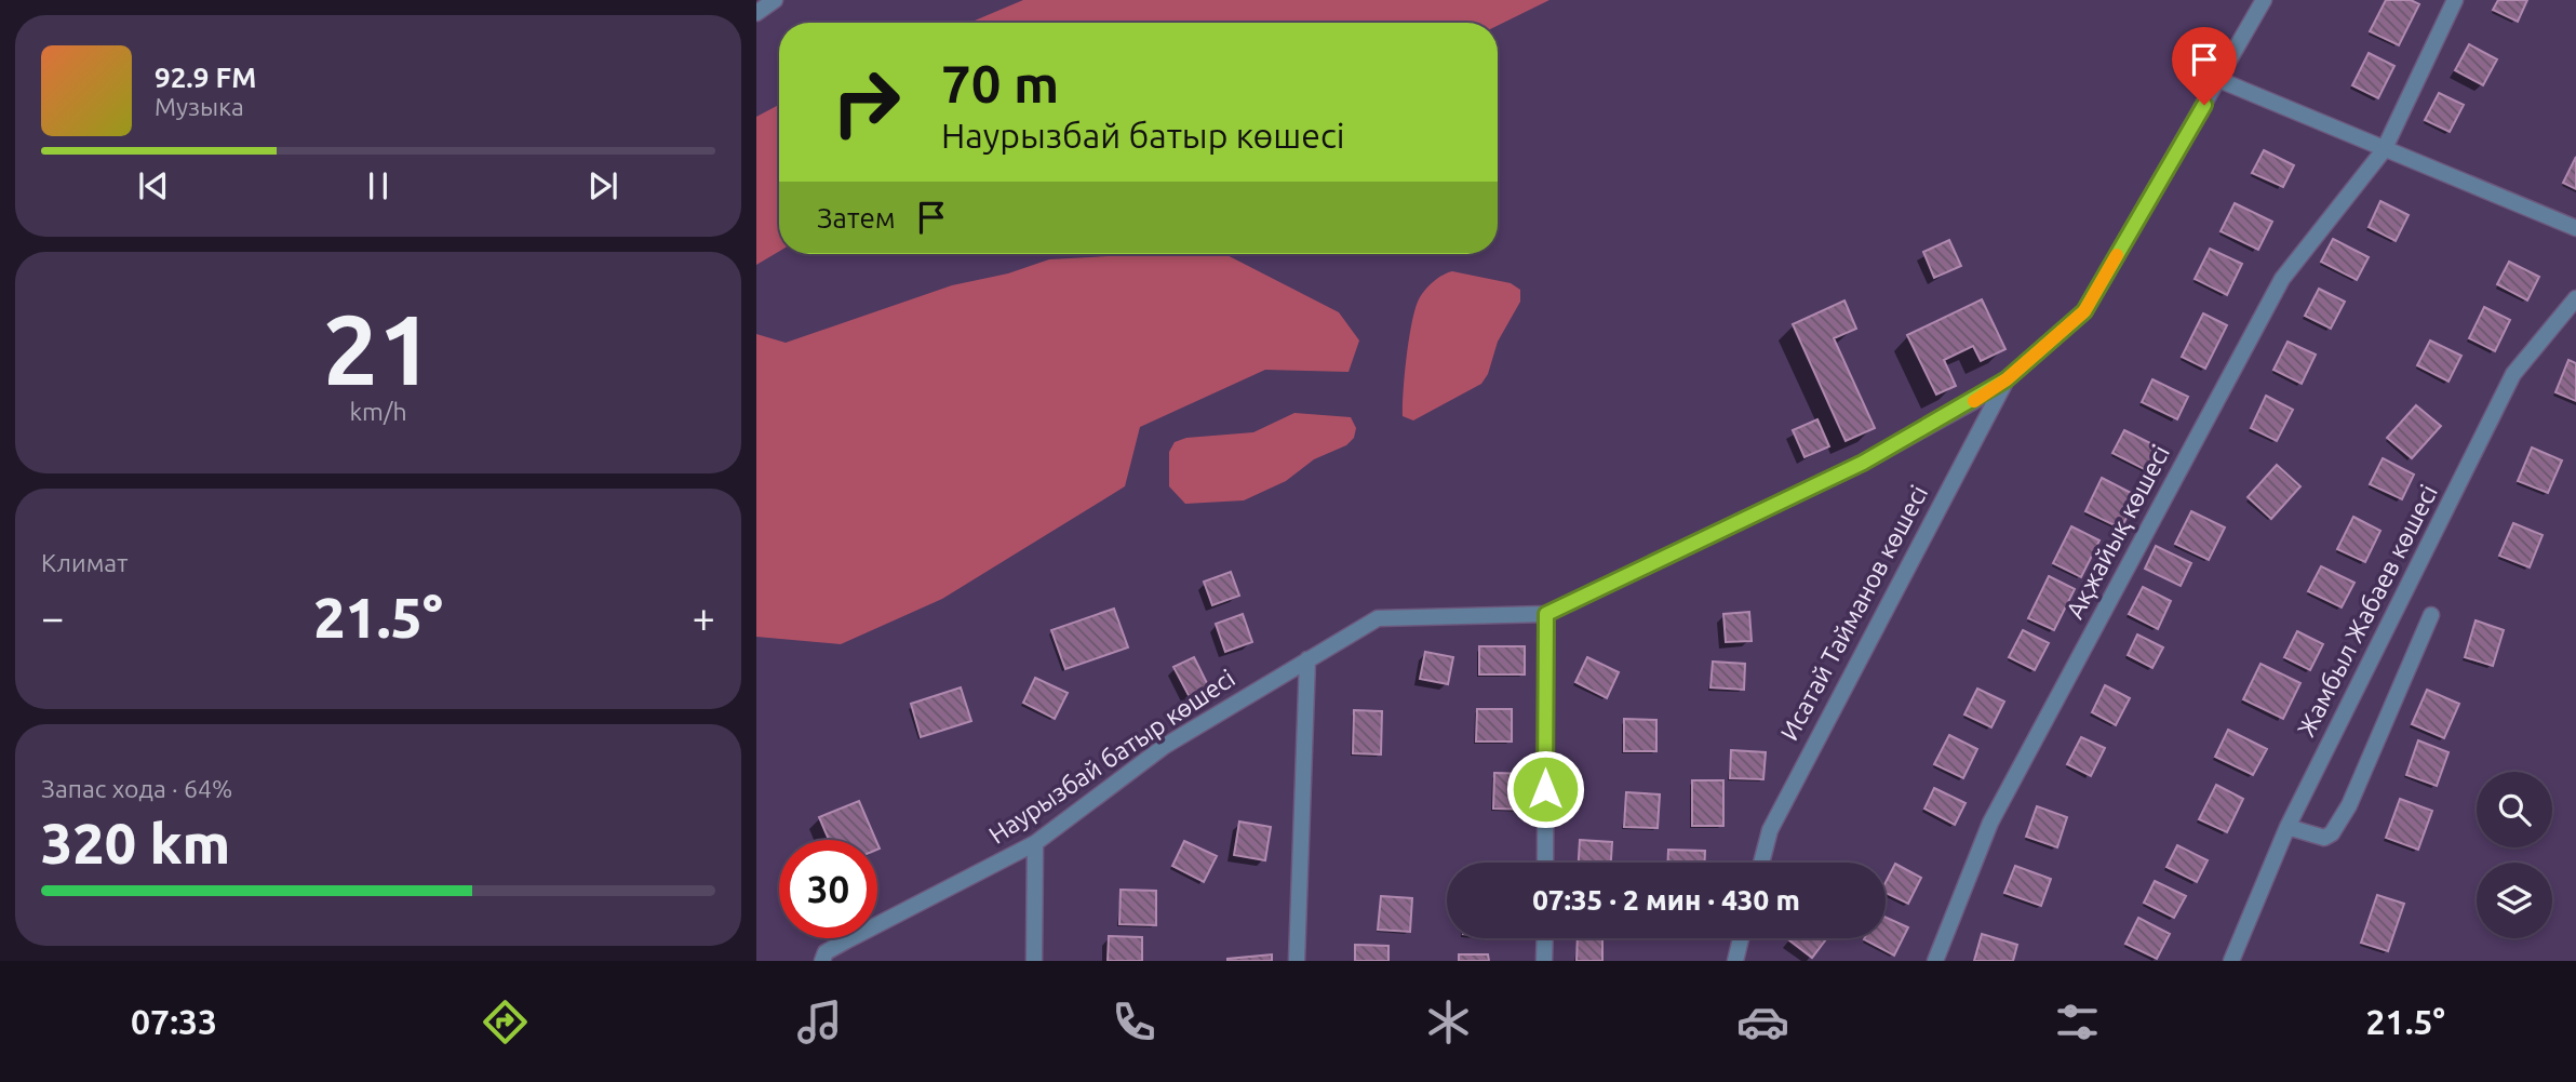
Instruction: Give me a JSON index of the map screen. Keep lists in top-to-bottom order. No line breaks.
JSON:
{"streets":{"street":["Ақжайық көшесі","Жамбыл Жабаев көшесі","Исатай Тайманов көшесі","Наурызбай батыр көшесі"]},"crossings":[["Исатай Тайманов көшесі","Наурызбай батыр көшесі"]],"page":{"turn":["70 m","Наурызбай батыр көшесі"],"song":["92.9 FM","Музыка"],"then":"Затем","tile":[["21","km/h"],"Климат",["Запас хода · 64%","320 km"]],"heat":["−","21.5°","+"],"limit":"30","trip":"07:35 · 2 мин · 430 m","tabs":["07:33","21.5°"]}}
